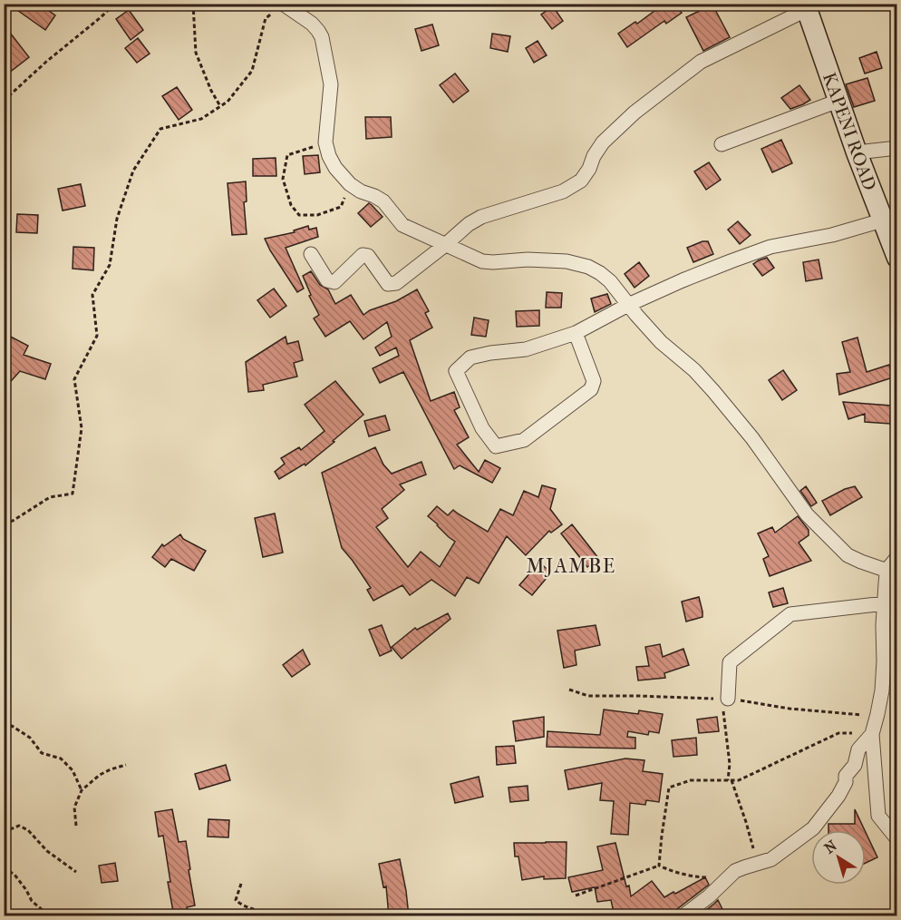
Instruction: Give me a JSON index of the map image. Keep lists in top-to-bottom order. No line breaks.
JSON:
{"streets":{"main road":["KAPENI ROAD"]},"districts":["MJAMBE"],"north":"top left"}
